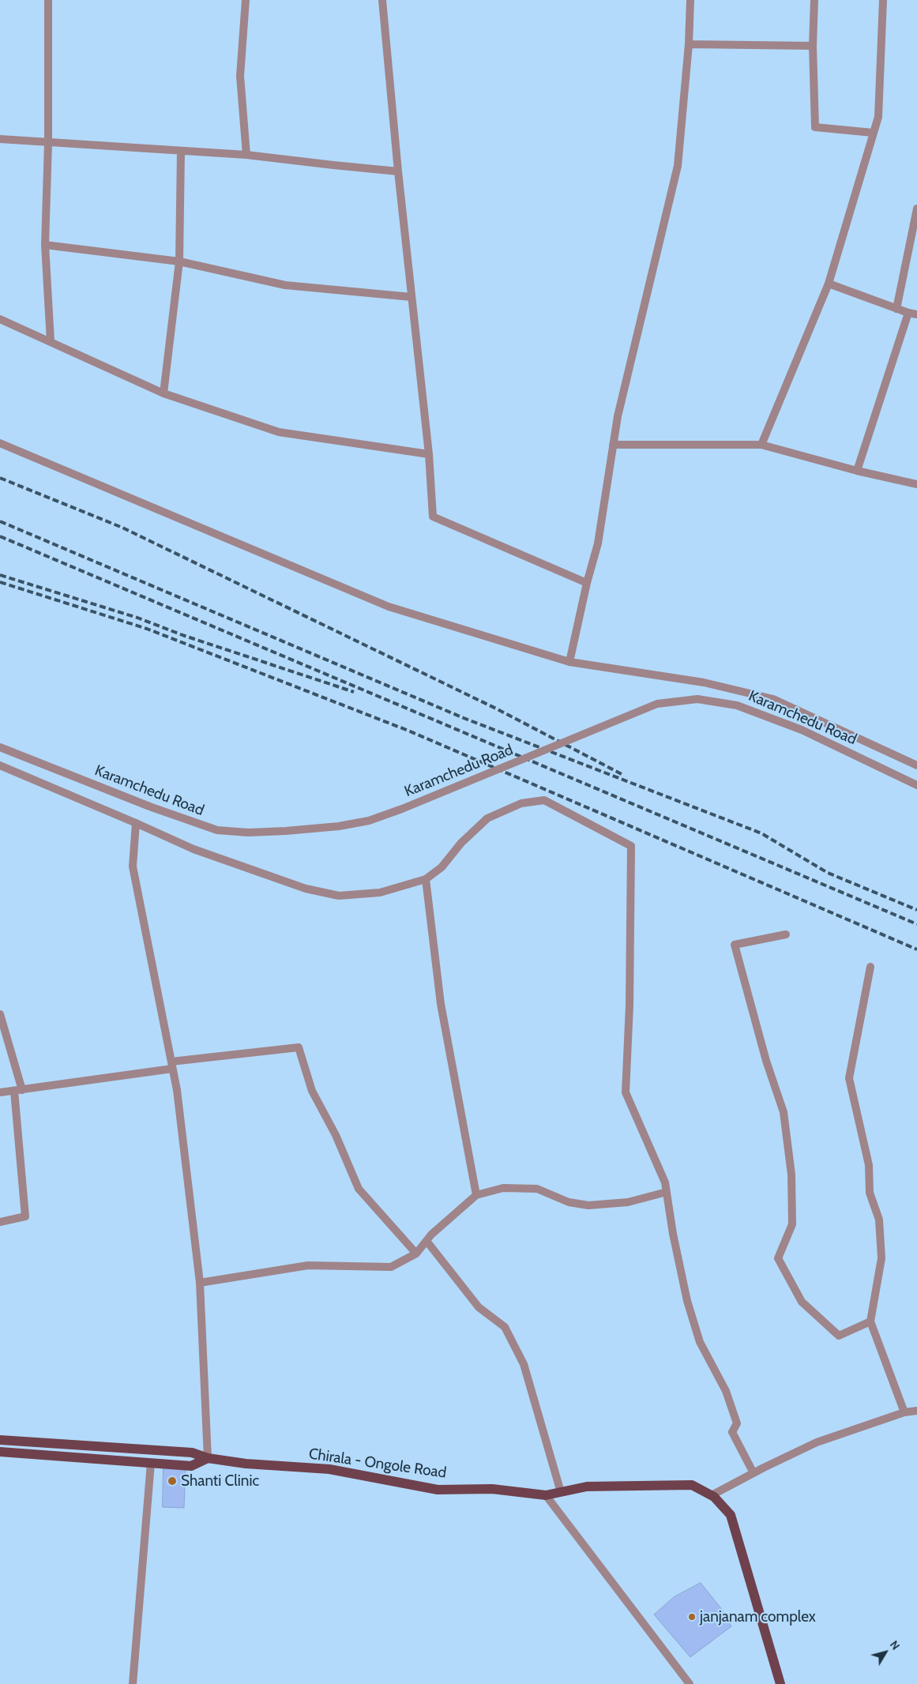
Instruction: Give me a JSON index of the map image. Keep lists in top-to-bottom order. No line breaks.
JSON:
{"streets":{"main road":["Chirala - Ongole Road"],"street":["Karamchedu Road"]},"places":["Shanti Clinic","janjanam complex"],"north":"top right"}
